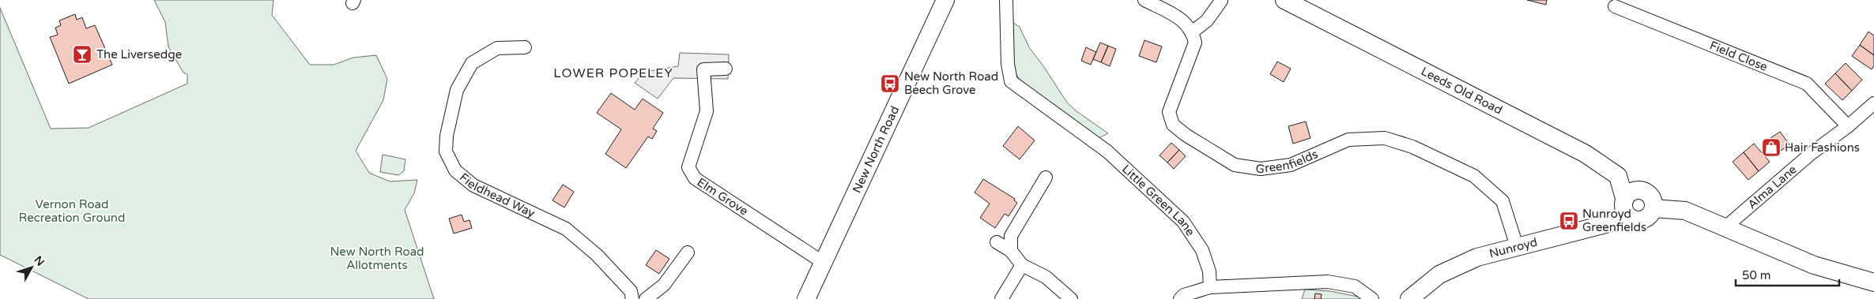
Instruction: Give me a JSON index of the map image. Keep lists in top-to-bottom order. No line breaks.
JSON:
{"streets":{"street":["Field Close","Leeds Old Road","New North Road","Greenfields","Alma Lane","Fieldhead Way","Elm Grove","Little Green Lane","Nunroyd"]},"crossings":[["Field Close","Alma Lane"],["Leeds Old Road","Nunroyd"],["New North Road","Elm Grove"],["Greenfields","Nunroyd"]],"districts":["LOWER POPELEY"],"parks":["Vernon Road Recreation Ground","New North Road Allotments"],"places":{"bar":["The Liversedge"],"bus stop":["New North Road Beech Grove","Nunroyd Greenfields"],"shop":["Hair Fashions"]},"scale_bar":"50 m","north":"top right"}
